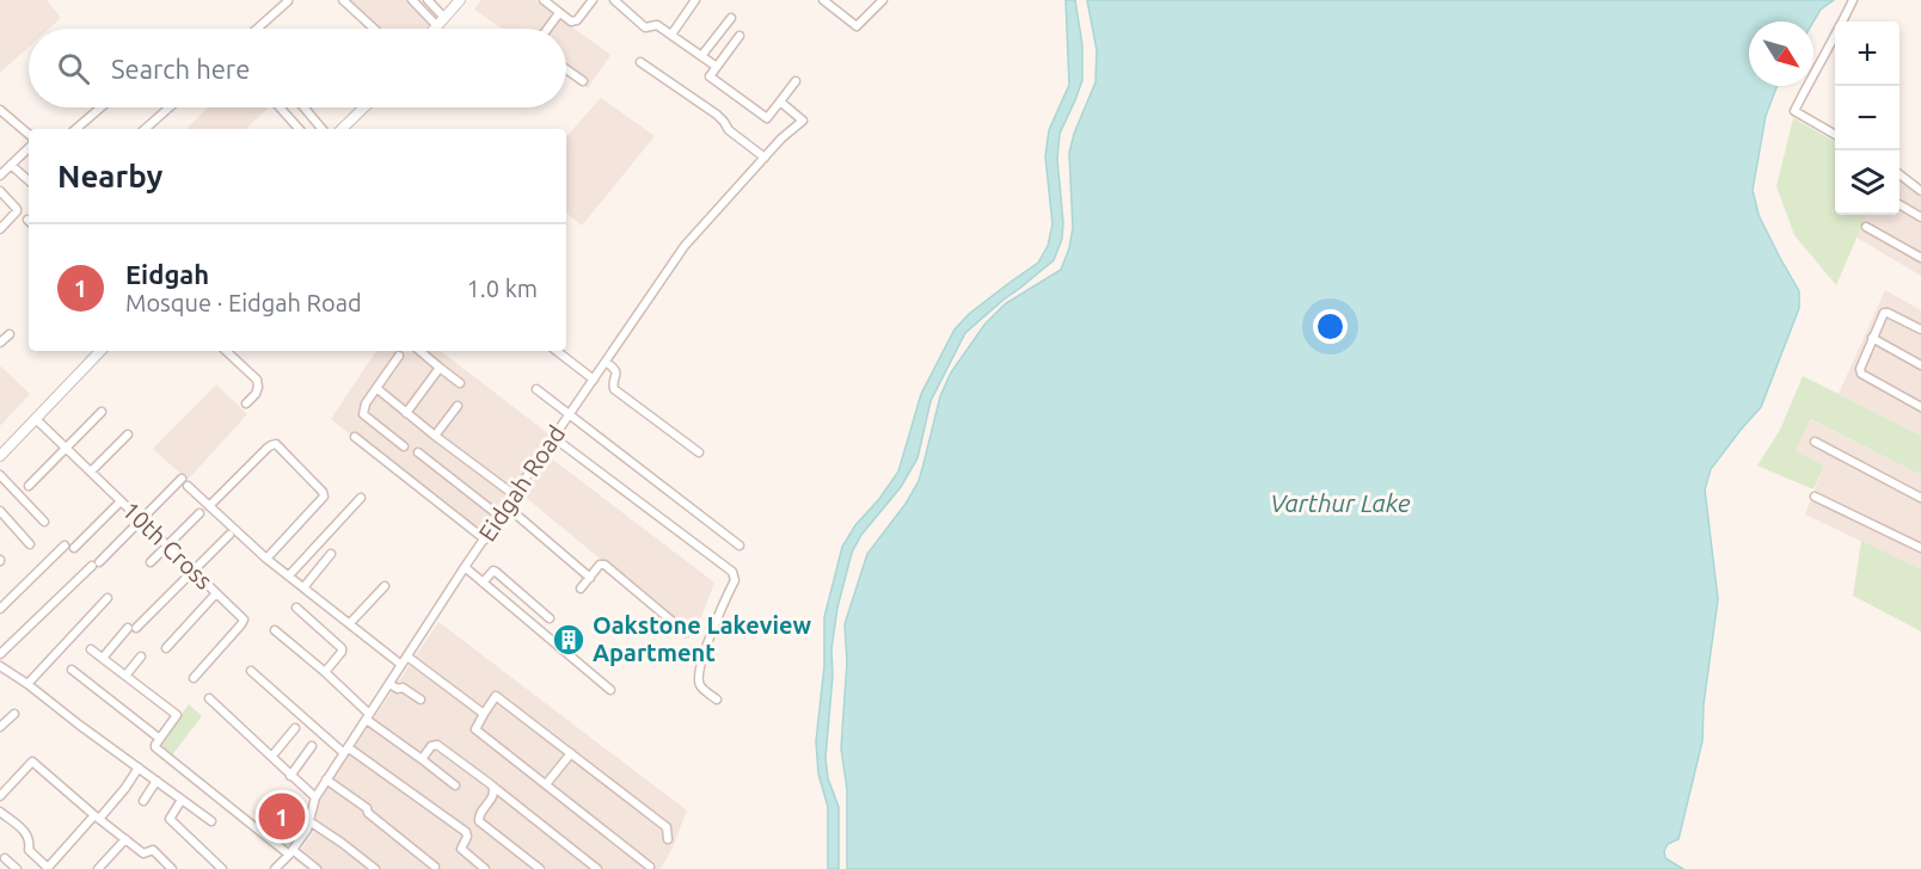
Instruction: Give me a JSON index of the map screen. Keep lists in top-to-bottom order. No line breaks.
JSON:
{"streets":{"street":["Eidgah Road","10th Cross"]},"water":["Varthur Lake"],"places":{"building":["Oakstone Lakeview Apartment"]},"north":"bottom right","page":{"map_buttons":["+","−"],"search":"Search here","heading":"Nearby","list":[{"mark":"1","name":"Eidgah","note":"Mosque · Eidgah Road","value":"1.0 km"}],"pins":"1"}}
